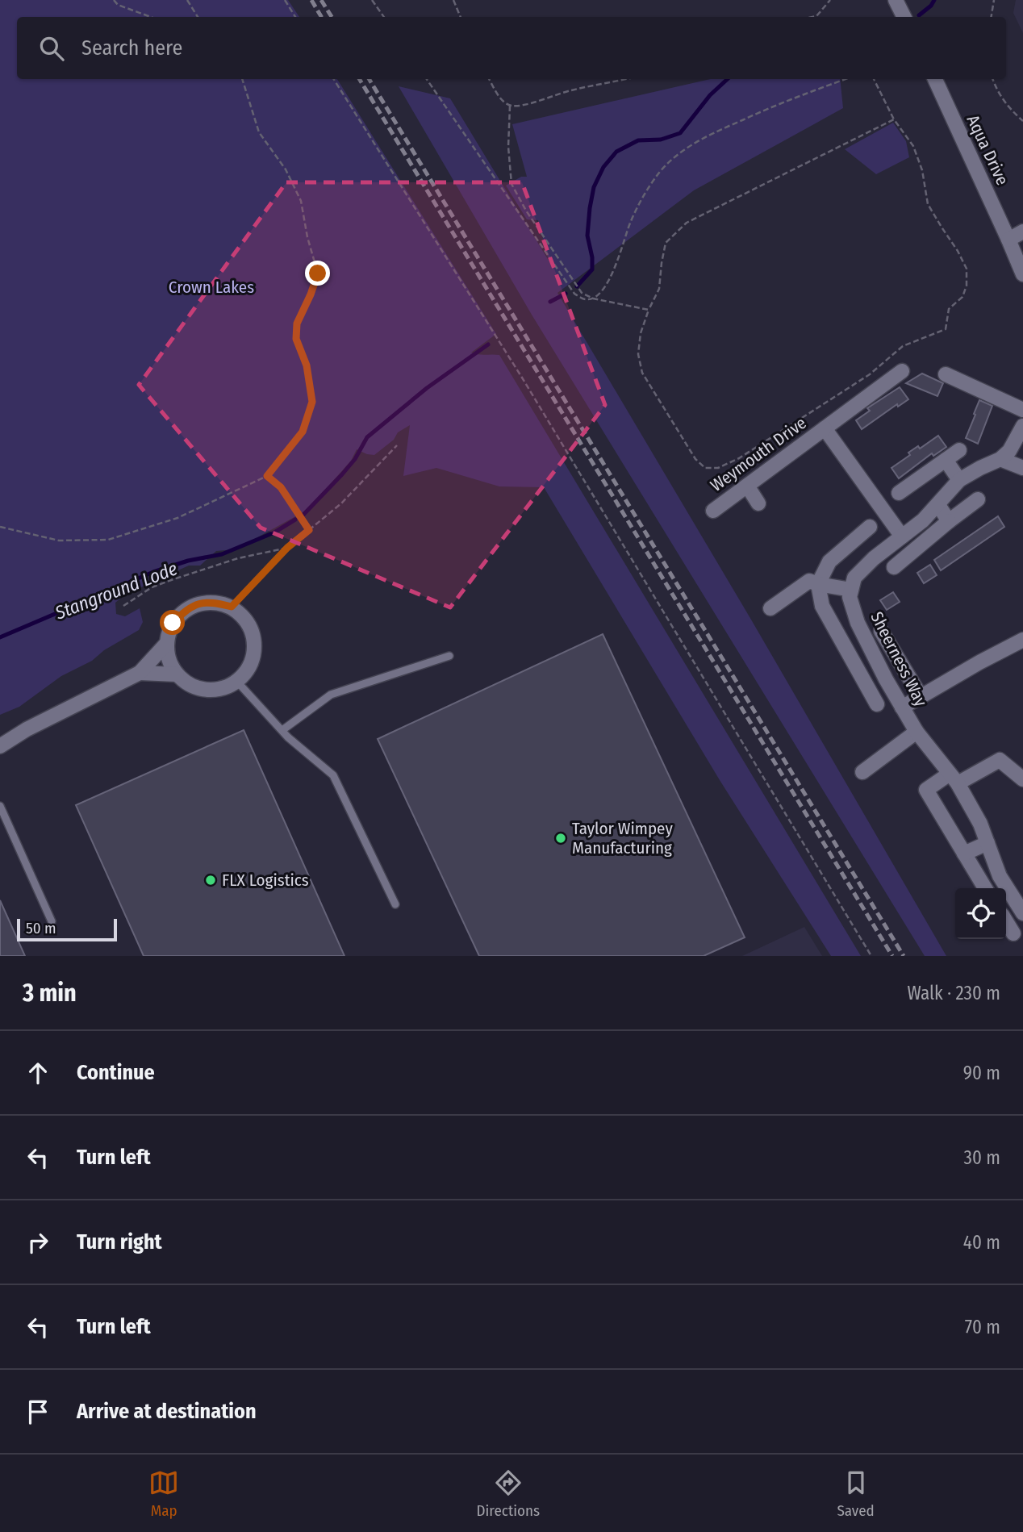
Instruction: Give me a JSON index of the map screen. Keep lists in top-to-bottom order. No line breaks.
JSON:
{"streets":{"street":["Aqua Drive","Weymouth Drive","Sheerness Way"]},"water":["Stanground Lode"],"parks":["Crown Lakes"],"places":["Taylor Wimpey Manufacturing","FLX Logistics"],"scale_bar":"50 m","page":{"search":"Search here","scale":"50 m","heading":["3 min","Walk · 230 m"],"list":[["Continue","90 m"],["Turn left","30 m"],["Turn right","40 m"],["Turn left","70 m"],"Arrive at destination"],"nav":["Map","Directions","Saved"]}}
